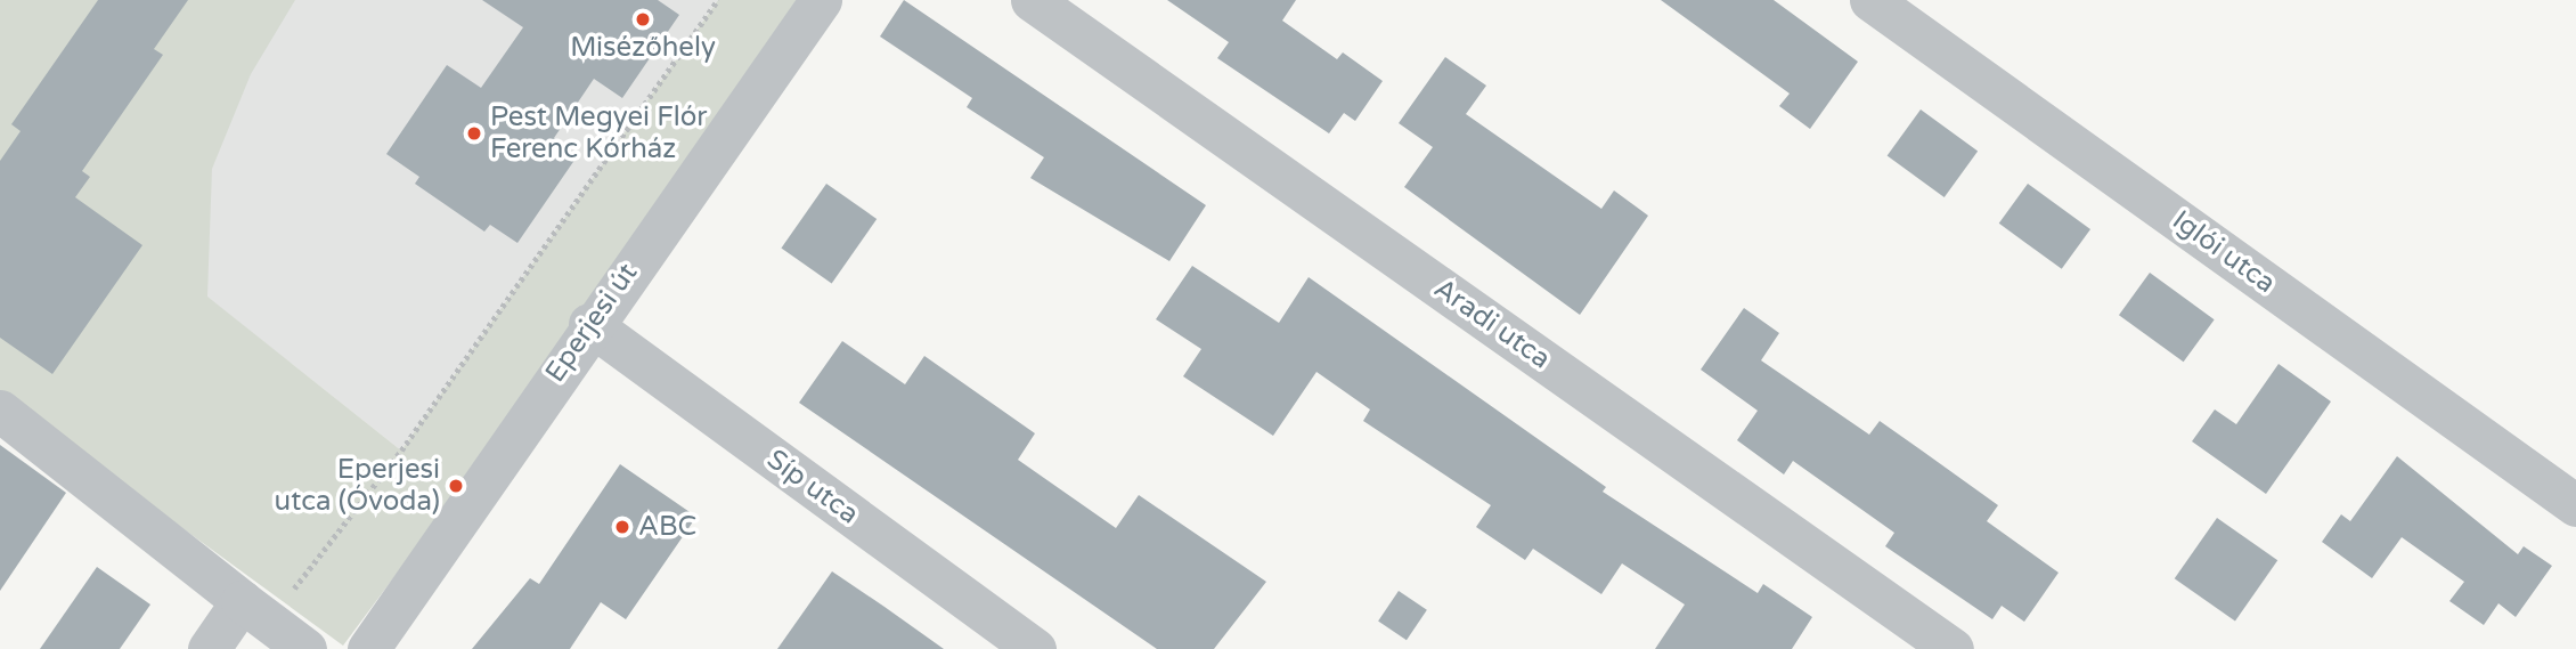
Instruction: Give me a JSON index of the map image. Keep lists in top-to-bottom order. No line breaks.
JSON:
{"streets":{"street":["Iglói utca","Eperjesi út","Aradi utca","Síp utca"]},"crossings":[["Eperjesi út","Síp utca"]],"places":["Misézőhely","Pest Megyei Flór Ferenc Kórház","Eperjesi utca (Óvoda)","ABC"]}
